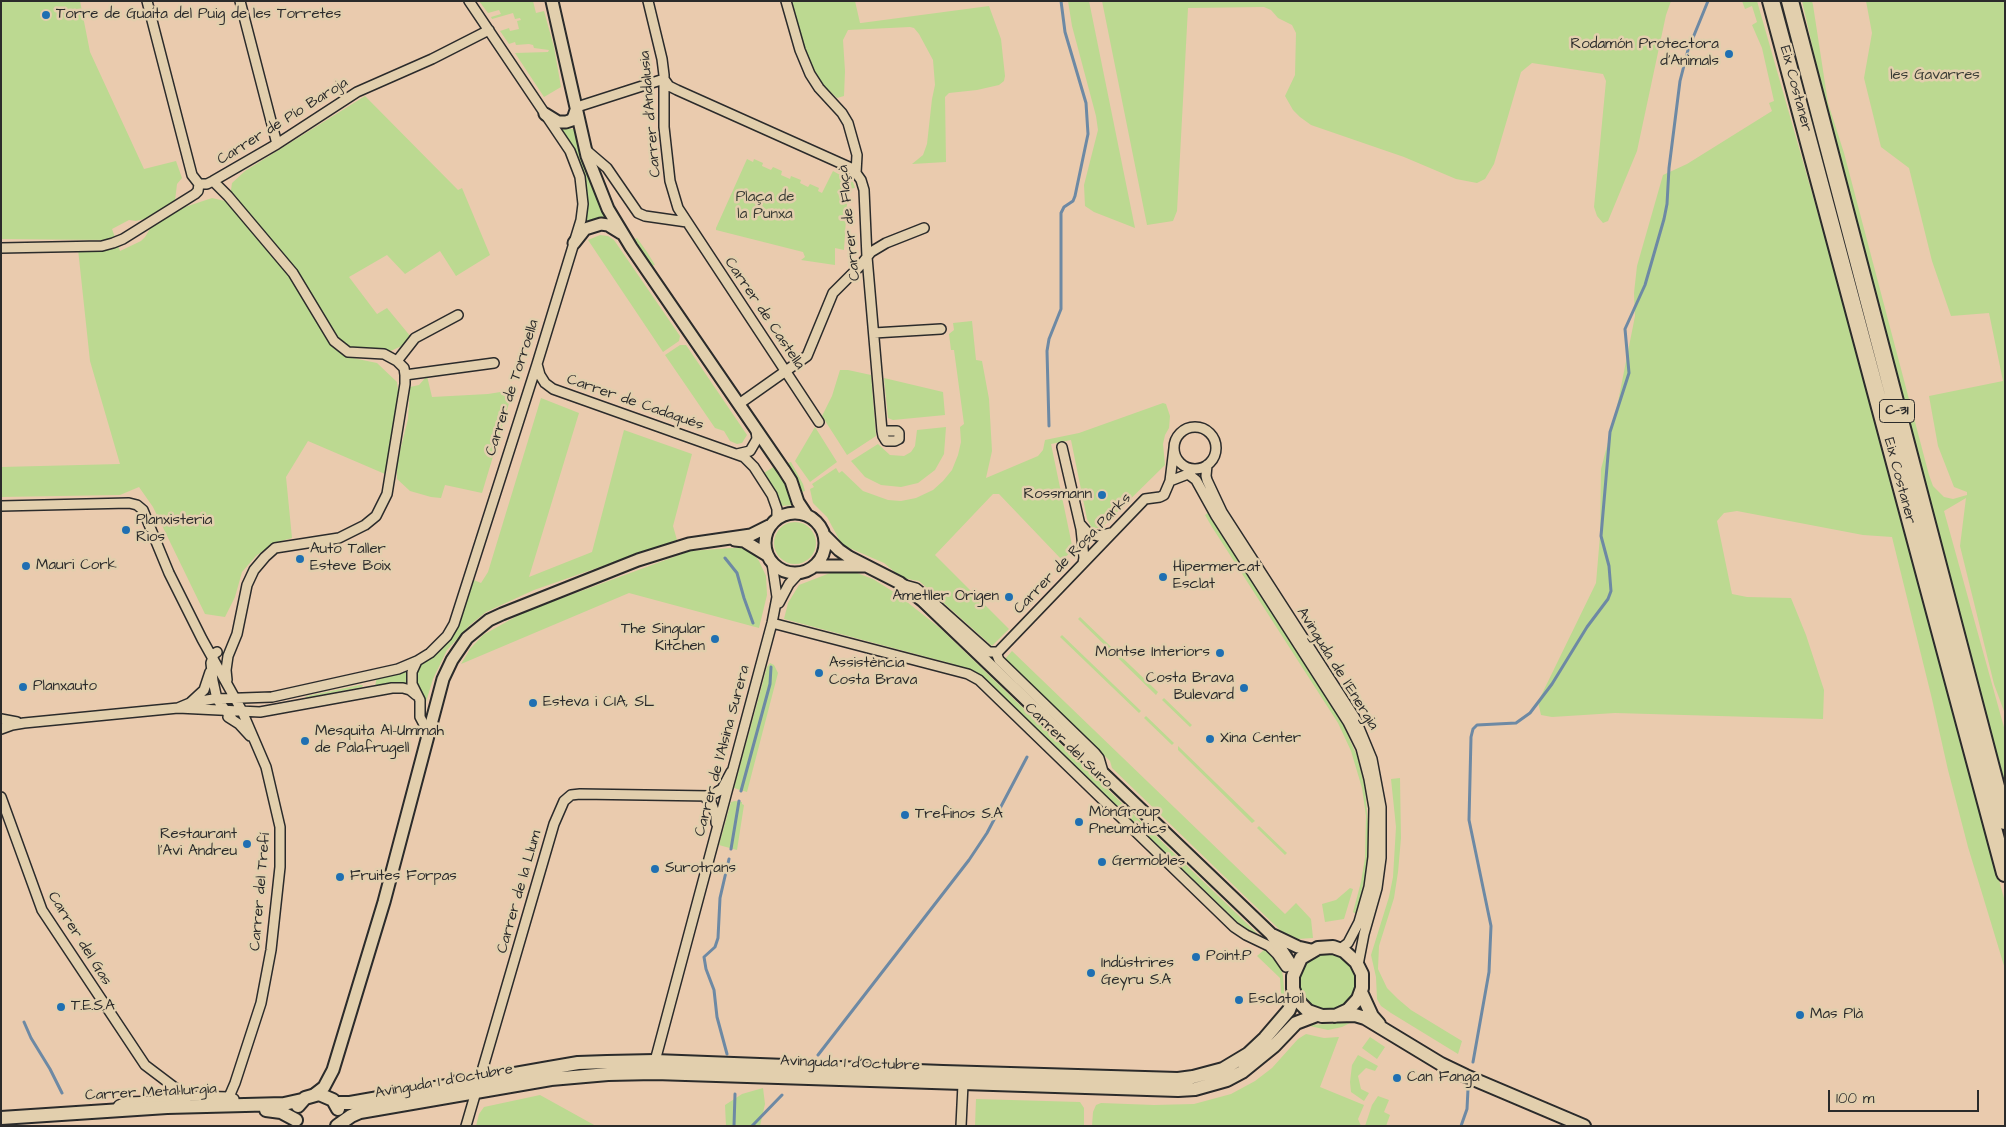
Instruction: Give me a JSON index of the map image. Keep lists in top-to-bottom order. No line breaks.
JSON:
{"streets":{"highway":["Eix Costaner","C-31"],"main road":["Avinguda 1 d'Octubre","Carrer Metal·lurgia"],"street":["Carrer d'Andalusia","Carrer de Pío Baroja","Carrer de Flaçà","Carrer de Castella","Carrer de Torroella","Carrer de Cadaqués","Carrer de Rosa Parks","Avinguda de l'Energia","Carrer del Suro","Carrer de l'Alsina Surera","Carrer del Trefí","Carrer de la Llum","Carrer del Gas"]},"crossings":[["Carrer d'Andalusia","Carrer de Castella"],["Carrer de Pío Baroja","Carrer de Torroella"],["Carrer de Torroella","Carrer de Cadaqués"],["Carrer de Cadaqués","Carrer de l'Alsina Surera"],["Avinguda de l'Energia","Carrer del Suro"],["Avinguda de l'Energia","Avinguda 1 d'Octubre"],["Carrer del Suro","Carrer de l'Alsina Surera"],["Carrer del Suro","Avinguda 1 d'Octubre"],["Carrer de l'Alsina Surera","Carrer de la Llum"],["Carrer de l'Alsina Surera","Avinguda 1 d'Octubre"],["Carrer del Trefí","Carrer del Gas"],["Carrer de la Llum","Avinguda 1 d'Octubre"],["Carrer del Gas","Carrer Metal·lurgia"]],"parks":["les Gavarres","Plaça de la Punxa"],"places":["Torre de Guaita del Puig de les Torretes","Rodamón Protectora d'Animals","Rossmann","Planxisteria Rios","Auto Taller Esteve Boix","Mauri Cork","Hipermercat Esclat","Ametller Origen","The Singular Kitchen","Montse Interiors","Assistència Costa Brava","Planxauto","Costa Brava Bulevard","Esteva i CIA, SL","Xina Center","Mesquita Al-Ummah de Palafrugell","Trefinos S.A","MónGroup Pneumàtics","Restaurant l'Avi Andreu","Germobles","Surotrans","Fruites Forpas","Point.P","Indústrires Geyru S.A","Esclatoil","T.E.S.A","Mas Plà","Can Fanga"],"scale_bar":"100 m"}
